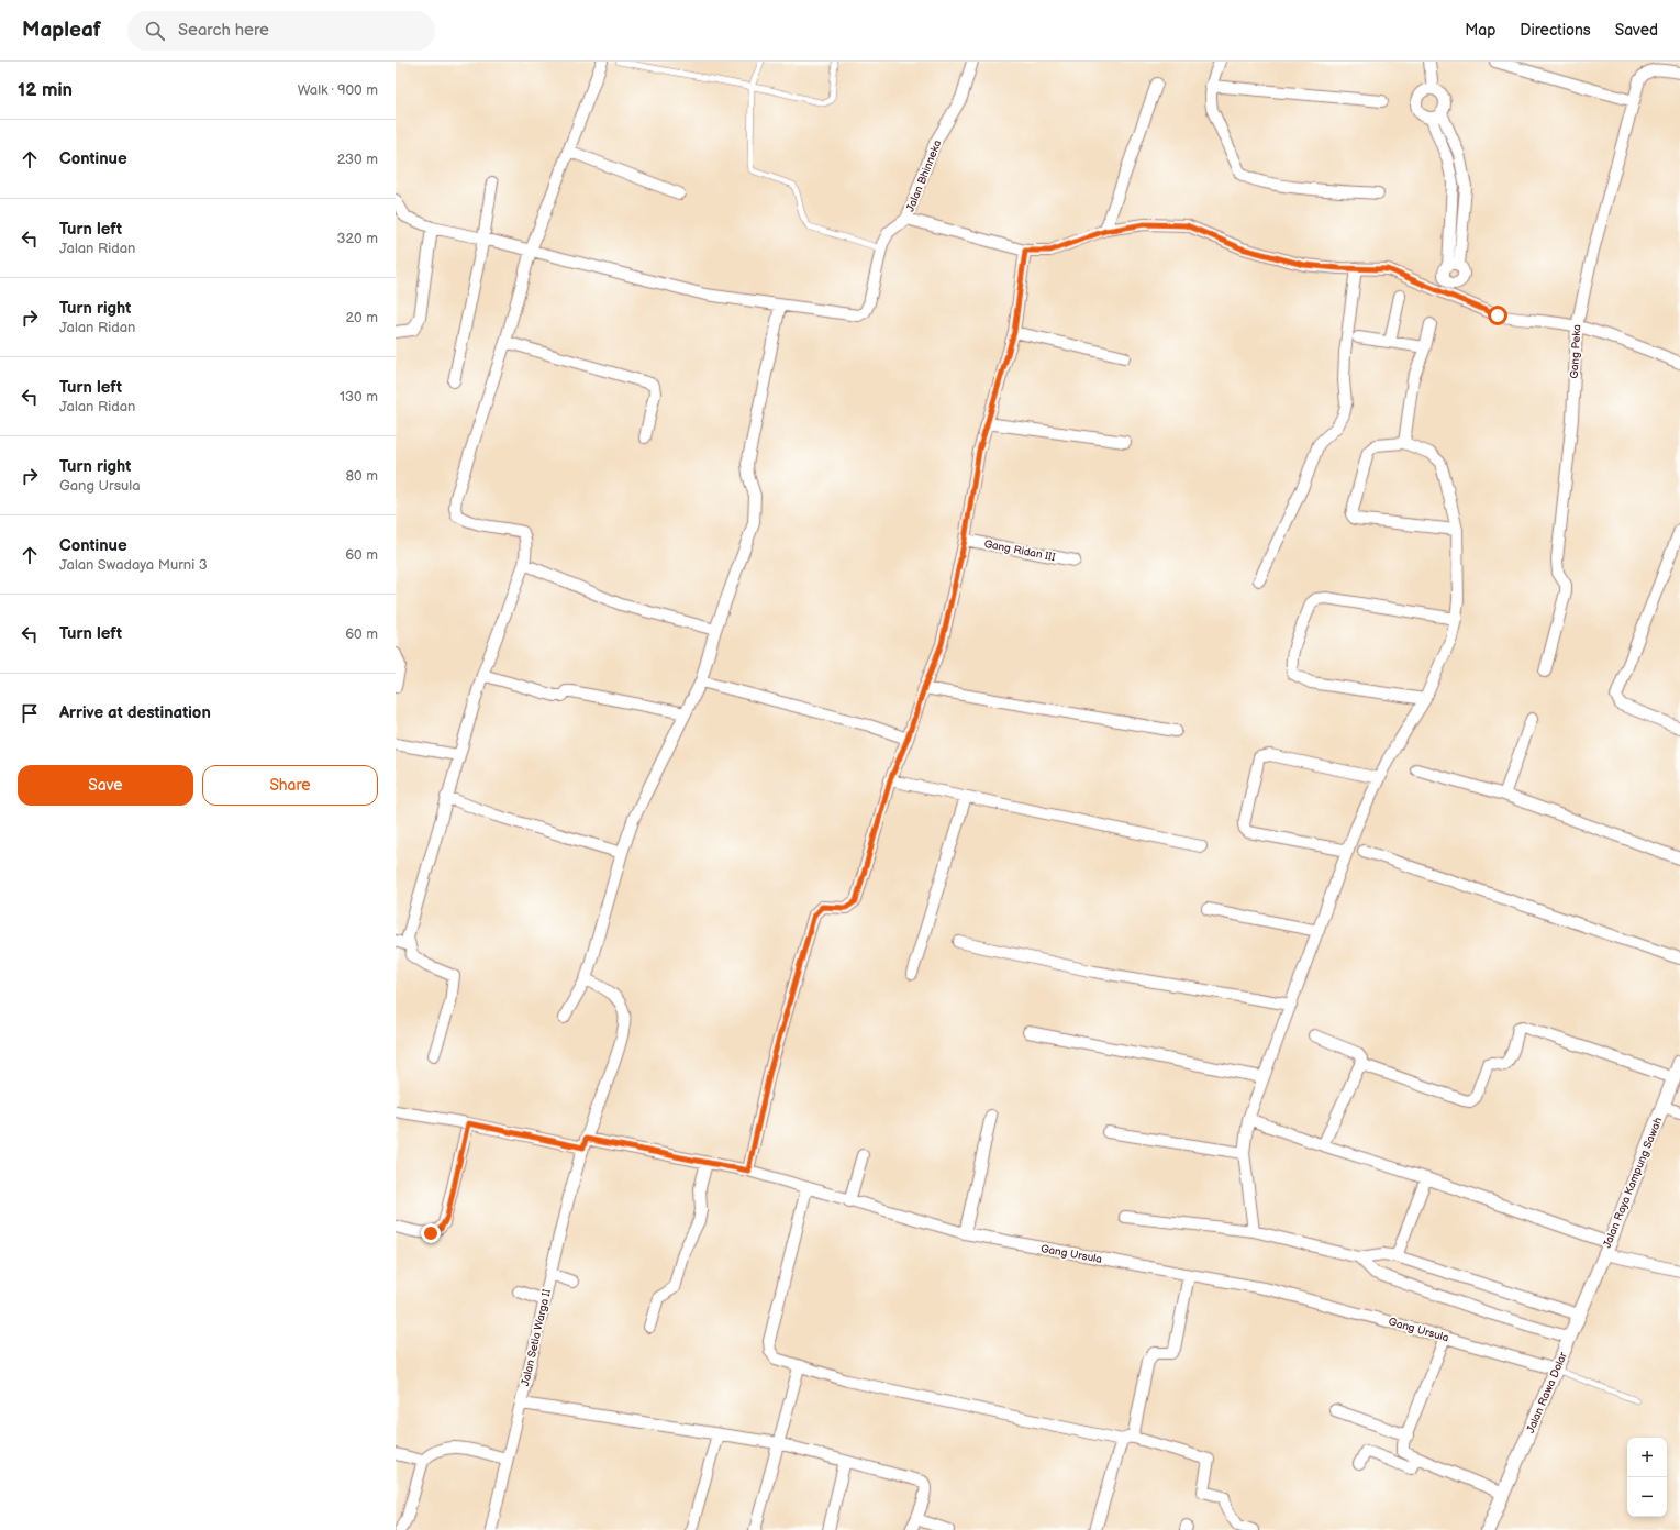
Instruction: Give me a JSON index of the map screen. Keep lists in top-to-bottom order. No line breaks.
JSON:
{"streets":{"street":["Jalan Bhinneka","Gang Peka","Gang Ridan III","Jalan Raya Kampung Sawah","Gang Ursula","Jalan Setia Warga II","Jalan Rawa Dolar"]},"crossings":[["Jalan Raya Kampung Sawah","Jalan Rawa Dolar"],["Gang Ursula","Jalan Setia Warga II"],["Gang Ursula","Jalan Rawa Dolar"]],"page":{"header":"Mapleaf","search":"Search here","nav":["Map","Directions","Saved"],"heading":["12 min","Walk · 900 m"],"list":[["Continue","230 m"],["Turn left","Jalan Ridan","320 m"],["Turn right","Jalan Ridan","20 m"],["Turn left","Jalan Ridan","130 m"],["Turn right","Gang Ursula","80 m"],["Continue","Jalan Swadaya Murni 3","60 m"],["Turn left","60 m"],"Arrive at destination"],"buttons":["Save","Share"],"map_buttons":["+","−"]}}
